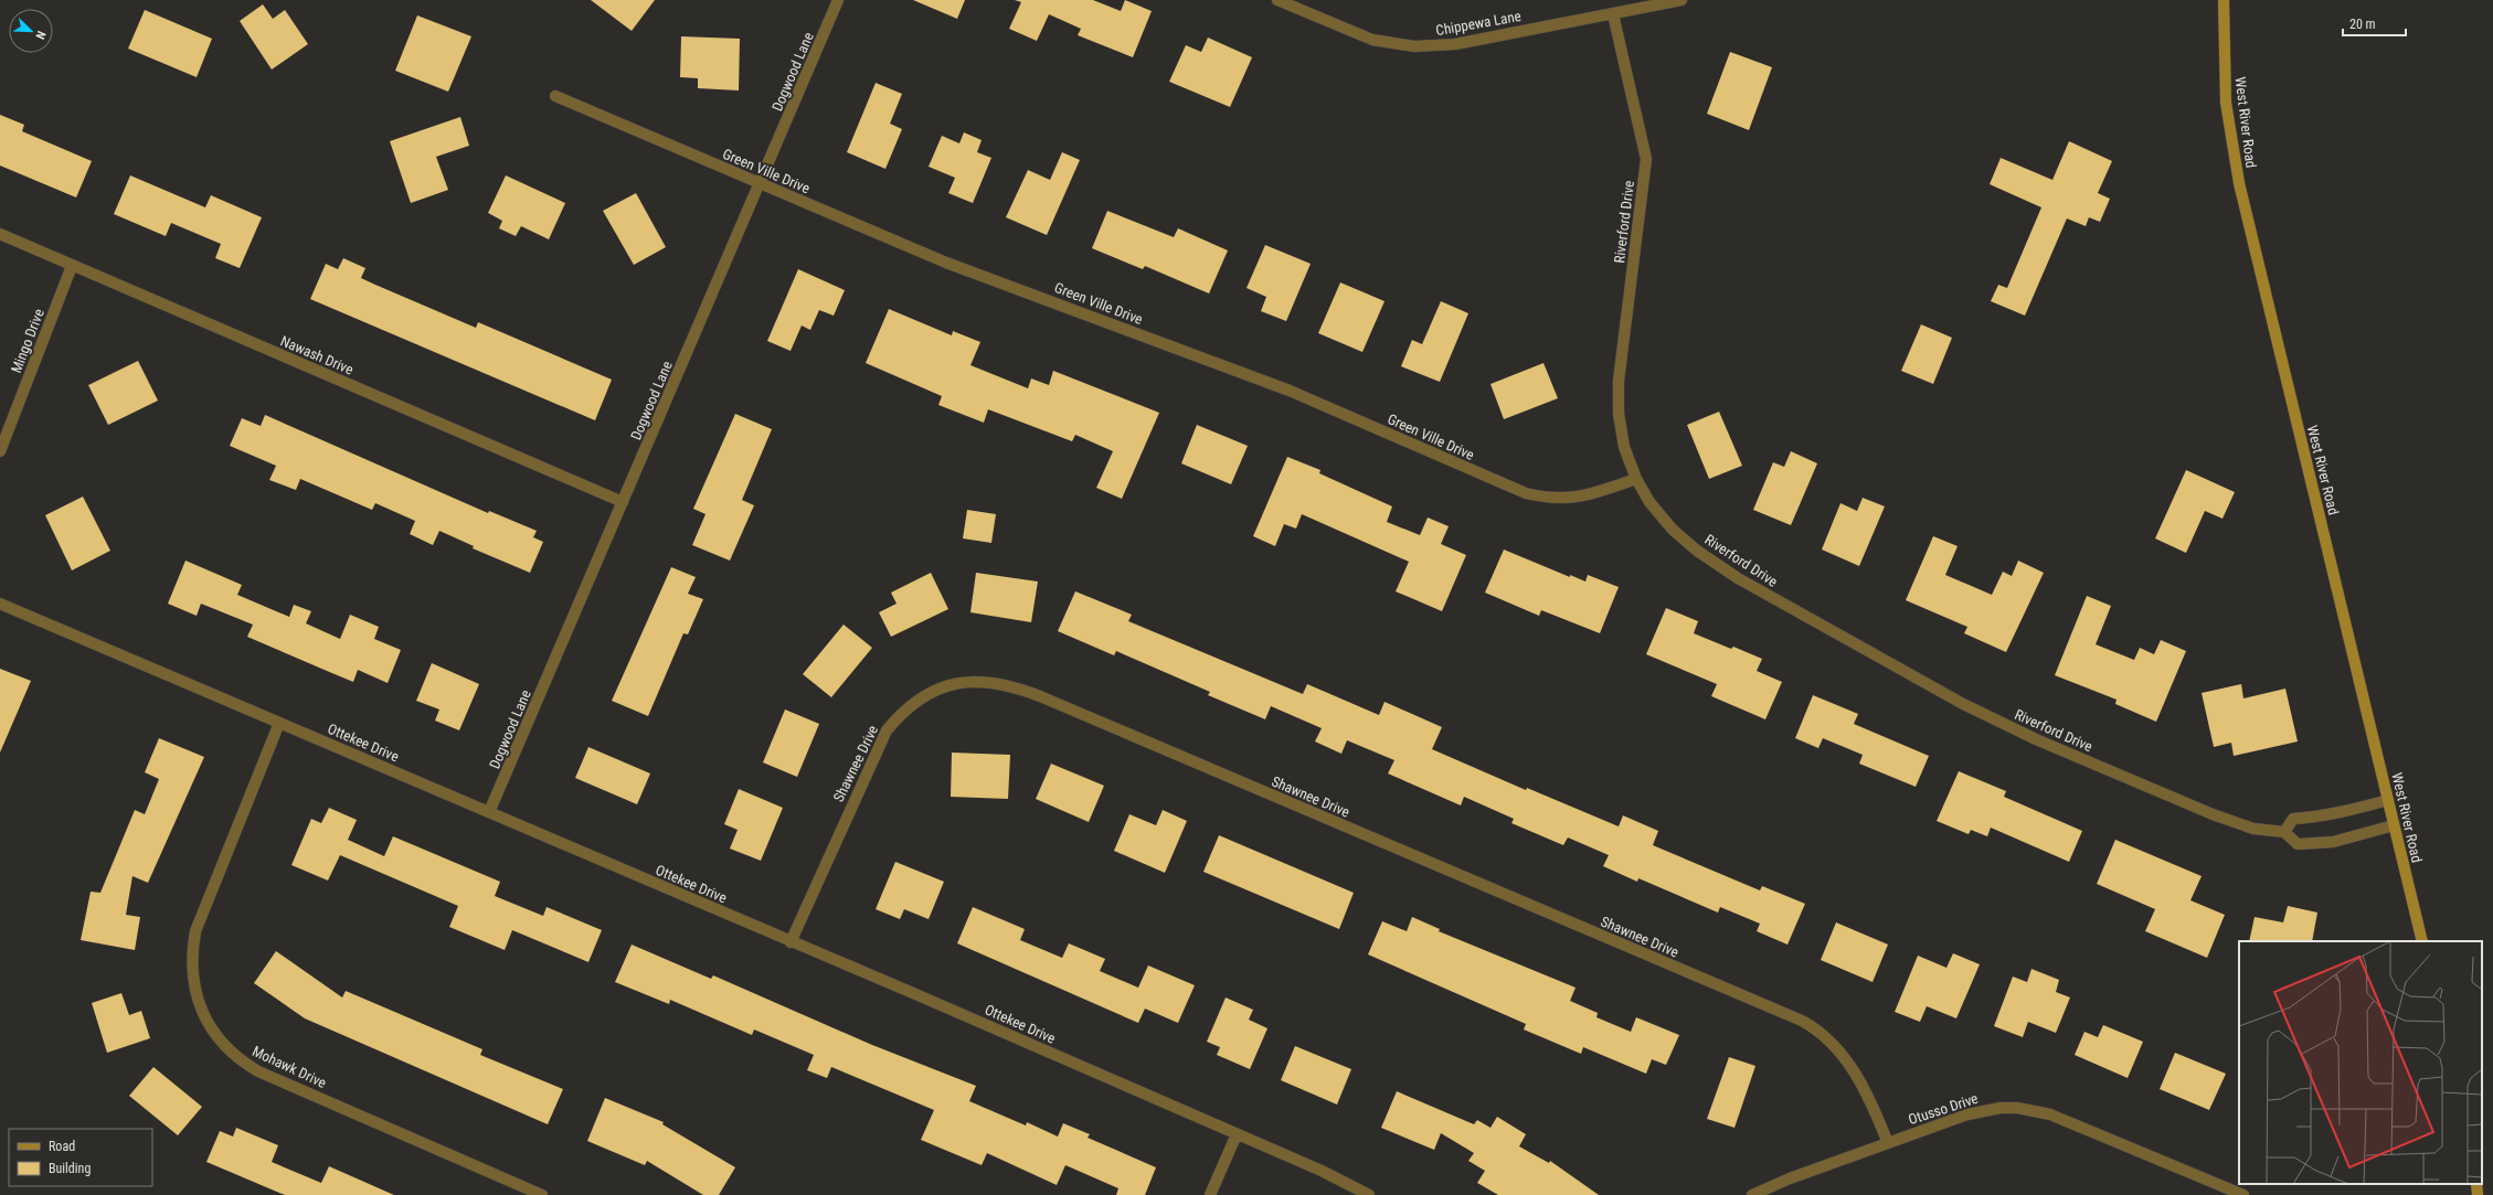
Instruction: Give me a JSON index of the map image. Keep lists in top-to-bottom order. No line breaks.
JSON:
{"streets":{"main road":["West River Road"],"street":["Chippewa Lane","Dogwood Lane","Green Ville Drive","Riverford Drive","Mingo Drive","Nawash Drive","Ottekee Drive","Shawnee Drive","Mohawk Drive","Otusso Drive"]},"crossings":[["Chippewa Lane","Riverford Drive"],["Dogwood Lane","Green Ville Drive"],["Dogwood Lane","Nawash Drive"],["Dogwood Lane","Ottekee Drive"],["West River Road","Riverford Drive"],["Green Ville Drive","Riverford Drive"],["Mingo Drive","Nawash Drive"],["Ottekee Drive","Shawnee Drive"],["Ottekee Drive","Mohawk Drive"],["Shawnee Drive","Otusso Drive"]],"legend":["Road","Building"],"scale_bar":"20 m","north":"bottom right"}
